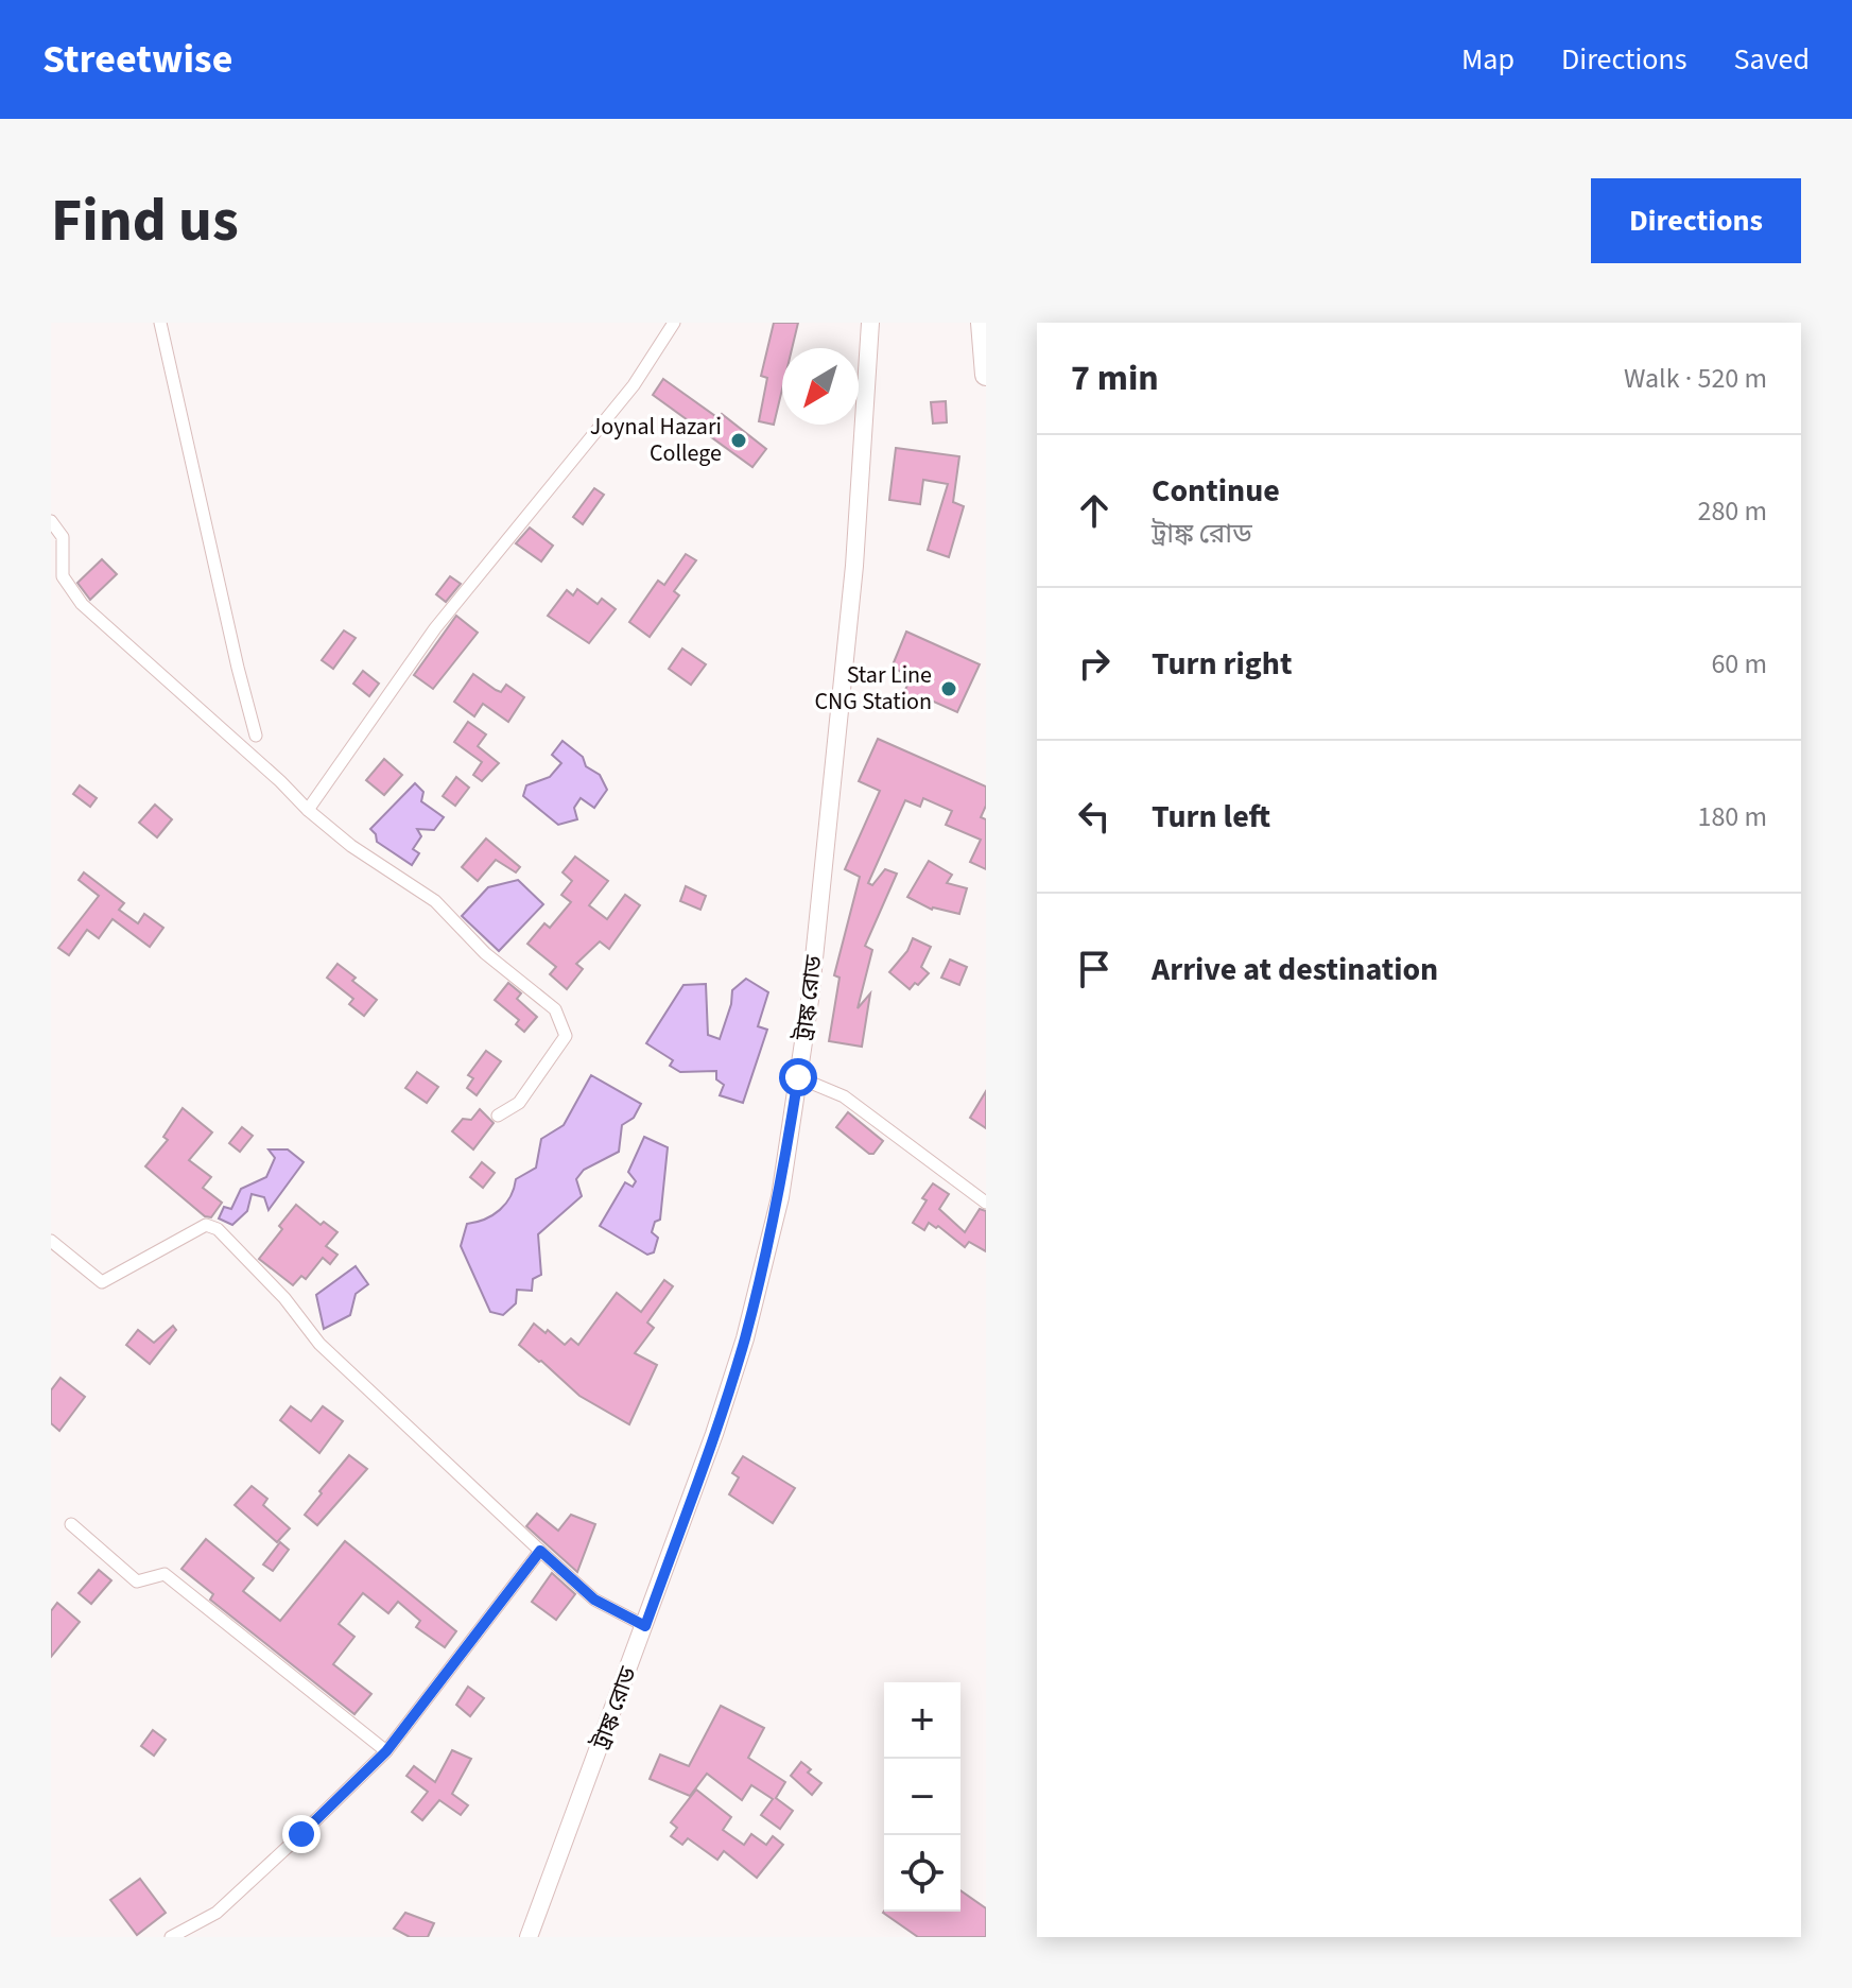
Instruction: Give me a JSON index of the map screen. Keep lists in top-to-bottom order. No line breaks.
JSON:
{"streets":{"main road":["ট্রাঙ্ক রোড"]},"places":["Joynal Hazari College","Star Line CNG Station"],"north":"bottom left","page":{"header":"Streetwise","nav":["Map","Directions","Saved"],"buttons":"Directions","title":"Find us","heading":["7 min","Walk · 520 m"],"list":[["Continue","ট্রাঙ্ক রোড","280 m"],["Turn right","60 m"],["Turn left","180 m"],"Arrive at destination"],"map_buttons":["+","−"]}}
